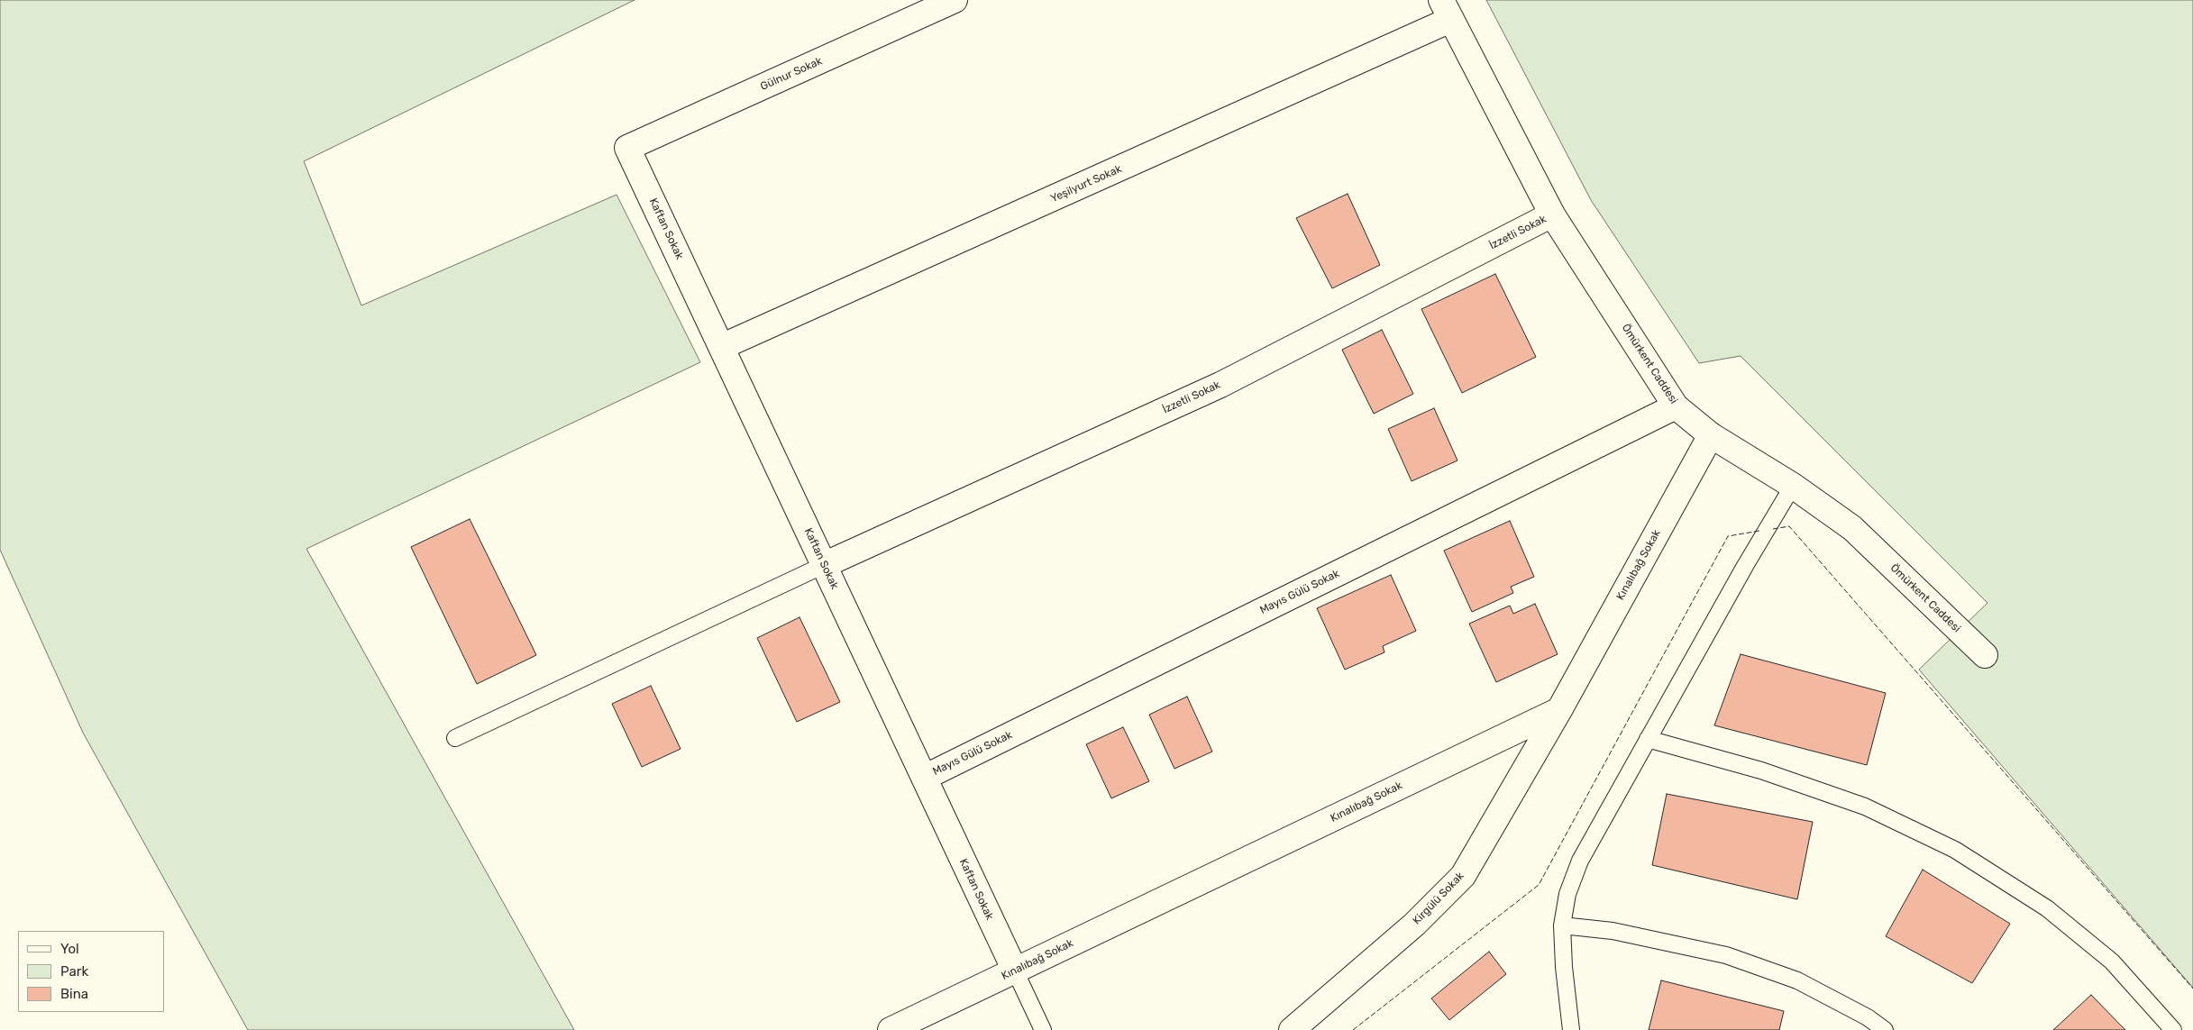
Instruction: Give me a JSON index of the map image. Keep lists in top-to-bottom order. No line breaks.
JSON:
{"streets":{"street":["Gülnur Sokak","Yeşilyurt Sokak","Kaftan Sokak","İzzetli Sokak","Ömürkent Caddesi","Kınalıbağ Sokak","Mayıs Gülü Sokak","Kirgülü Sokak"]},"crossings":[["Gülnur Sokak","Kaftan Sokak"],["Yeşilyurt Sokak","Kaftan Sokak"],["Yeşilyurt Sokak","Ömürkent Caddesi"],["Kaftan Sokak","İzzetli Sokak"],["Kaftan Sokak","Kınalıbağ Sokak"],["Kaftan Sokak","Mayıs Gülü Sokak"],["İzzetli Sokak","Ömürkent Caddesi"],["Ömürkent Caddesi","Kınalıbağ Sokak"],["Ömürkent Caddesi","Mayıs Gülü Sokak"],["Kınalıbağ Sokak","Kirgülü Sokak"]],"legend":["Yol","Park","Bina"]}
